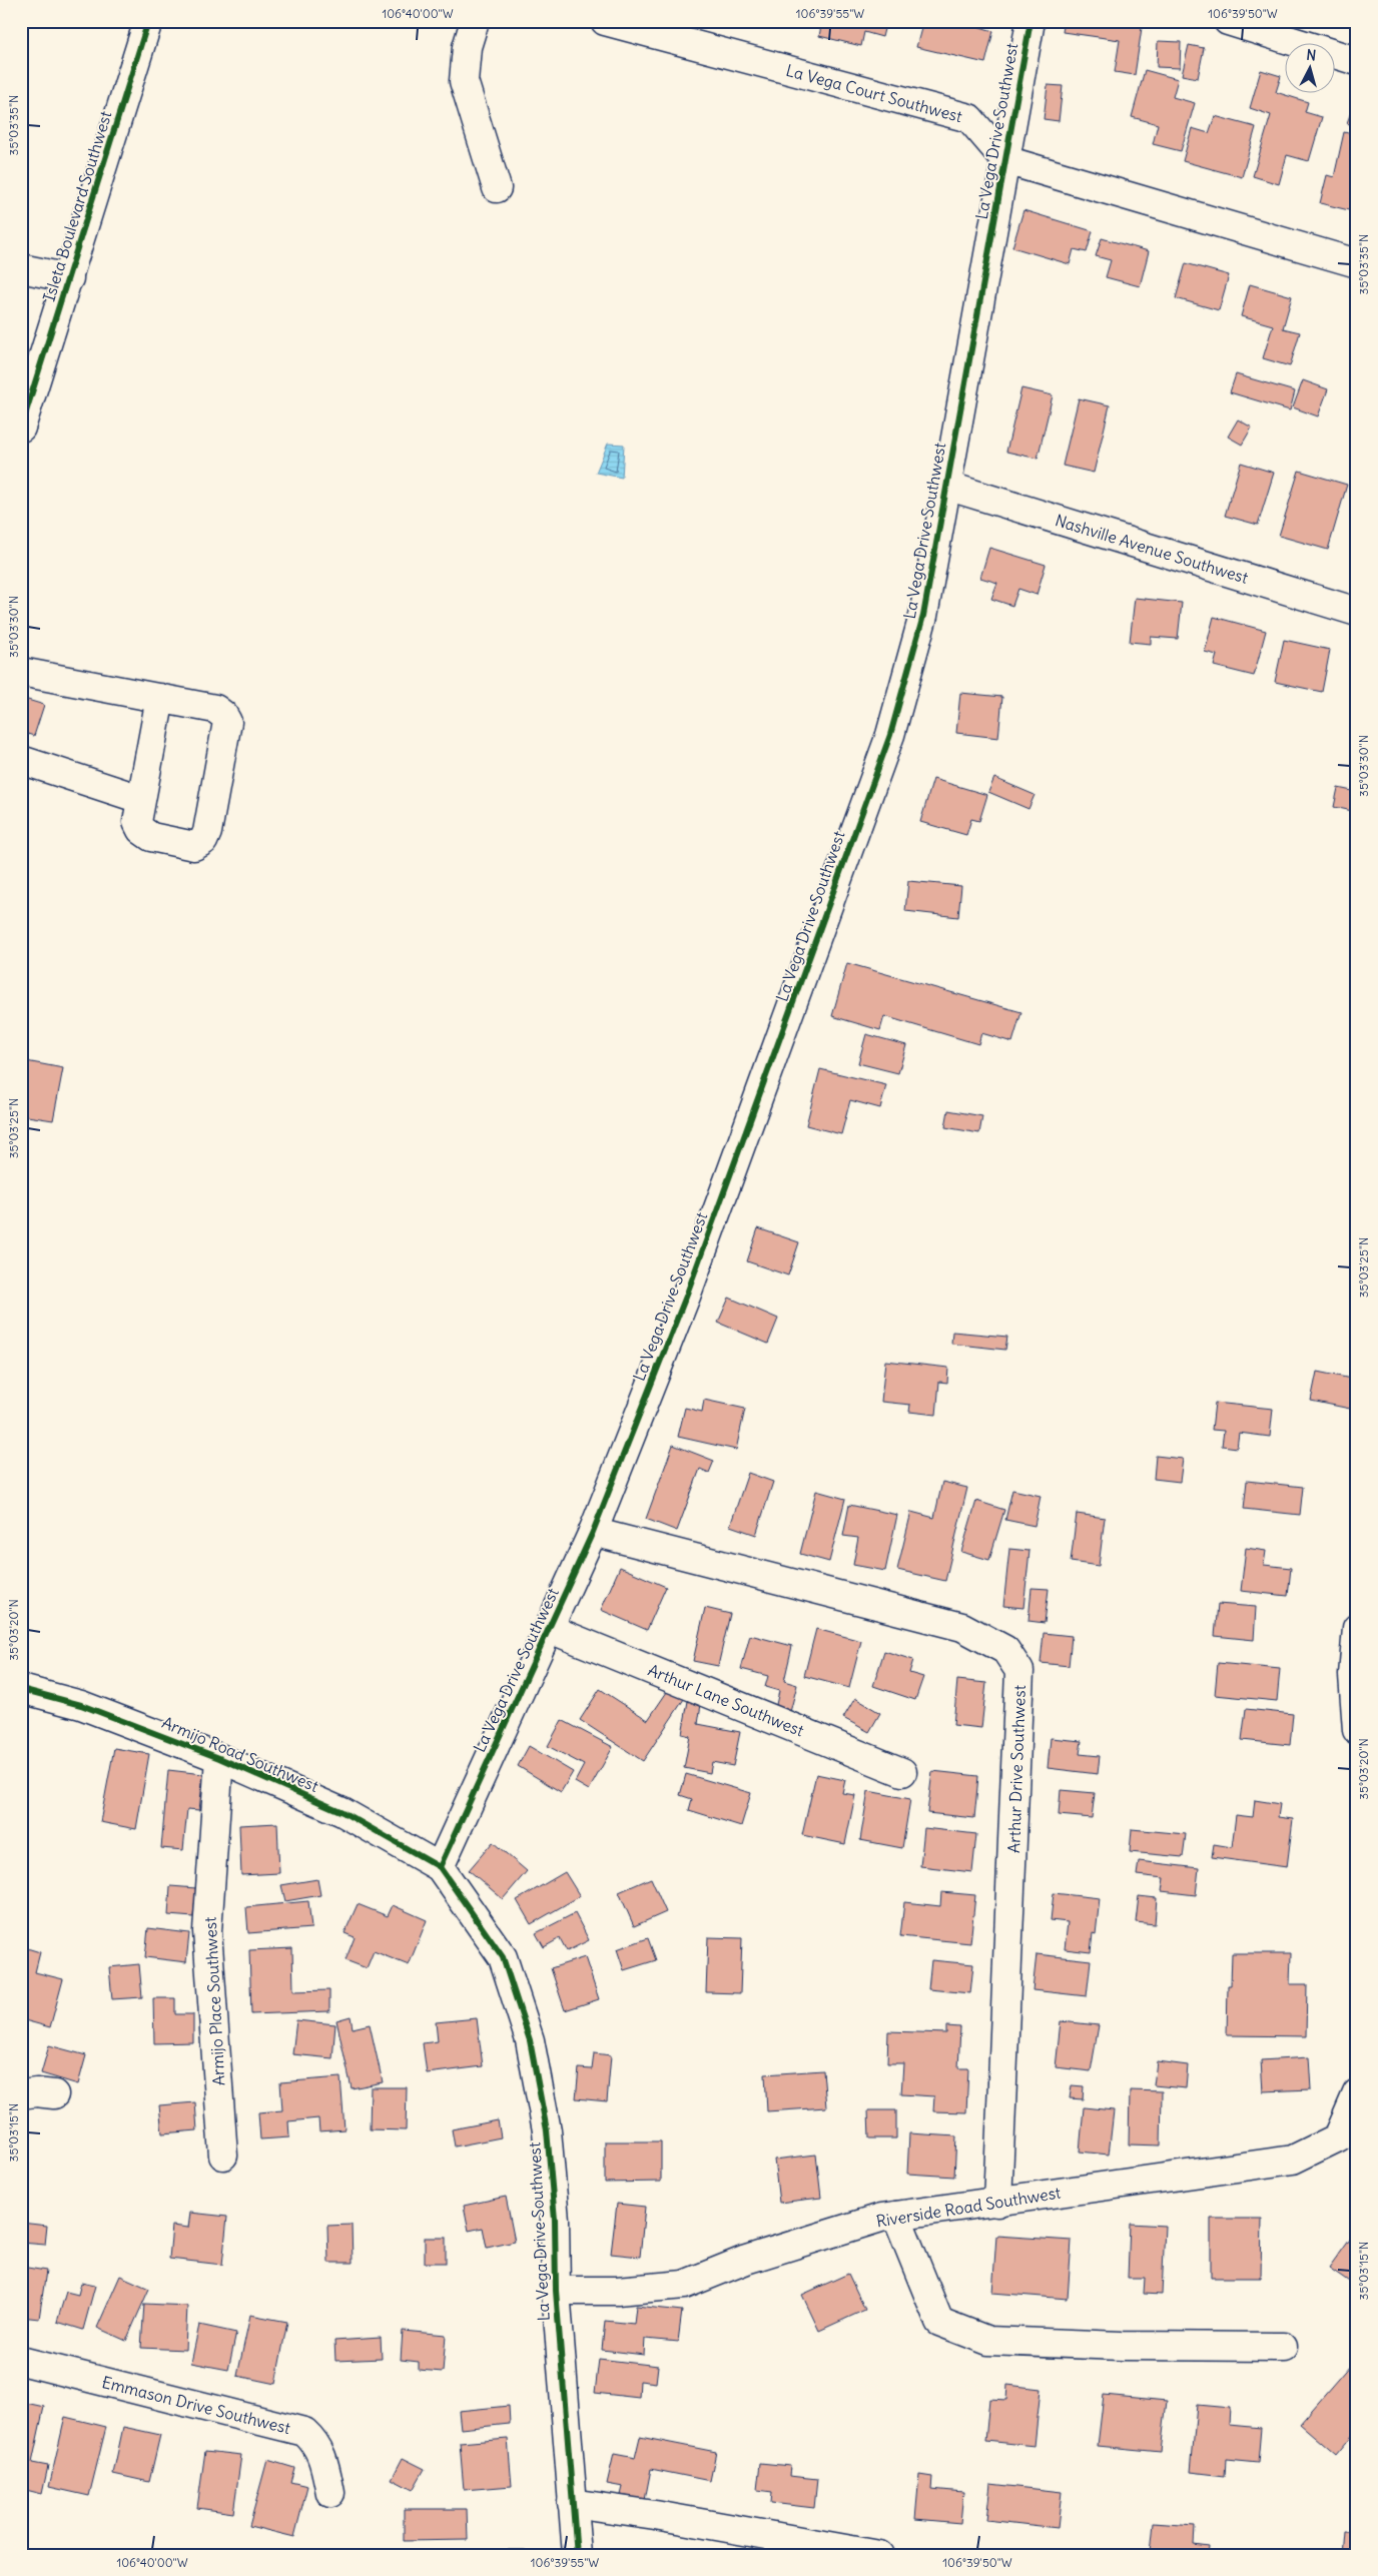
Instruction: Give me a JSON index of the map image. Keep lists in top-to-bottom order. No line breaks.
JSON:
{"streets":{"street":["La Vega Court Southwest","La Vega Drive Southwest","Isleta Boulevard Southwest","Nashville Avenue Southwest","Arthur Lane Southwest","Armijo Road Southwest","Arthur Drive Southwest","Armijo Place Southwest","Riverside Road Southwest","Emmason Drive Southwest"]},"crossings":[["La Vega Court Southwest","La Vega Drive Southwest"],["La Vega Drive Southwest","Nashville Avenue Southwest"],["La Vega Drive Southwest","Arthur Lane Southwest"],["La Vega Drive Southwest","Armijo Road Southwest"],["La Vega Drive Southwest","Arthur Drive Southwest"],["La Vega Drive Southwest","Riverside Road Southwest"],["Armijo Road Southwest","Armijo Place Southwest"],["Arthur Drive Southwest","Riverside Road Southwest"]],"north":"top","coordinates":["106°40'00\"W","106°39'55\"W","106°39'50\"W","35°03'35\"N","35°03'30\"N","35°03'25\"N","35°03'20\"N","35°03'15\"N"]}
